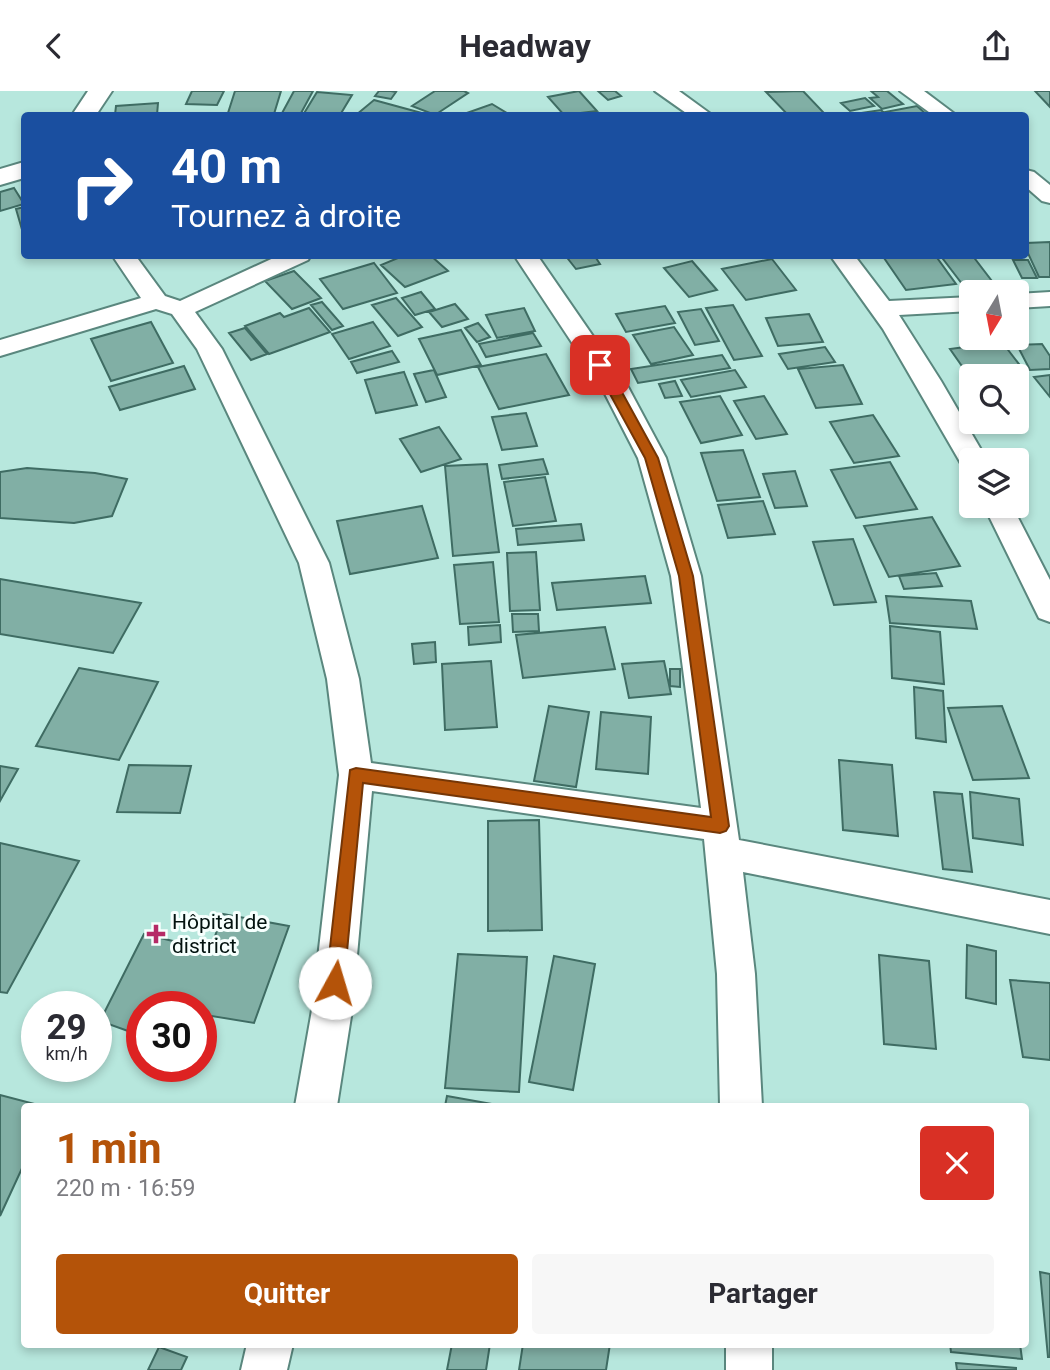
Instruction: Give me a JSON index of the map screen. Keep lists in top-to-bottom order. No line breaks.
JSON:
{"places":{"health":["Hôpital de district"]},"north":"bottom","page":{"header":"Headway","turn":["40 m","Tournez à droite"],"speed":"29 km/h","limit":"30","heading":["1 min","220 m · 16:59"],"buttons":["Quitter","Partager"]}}
